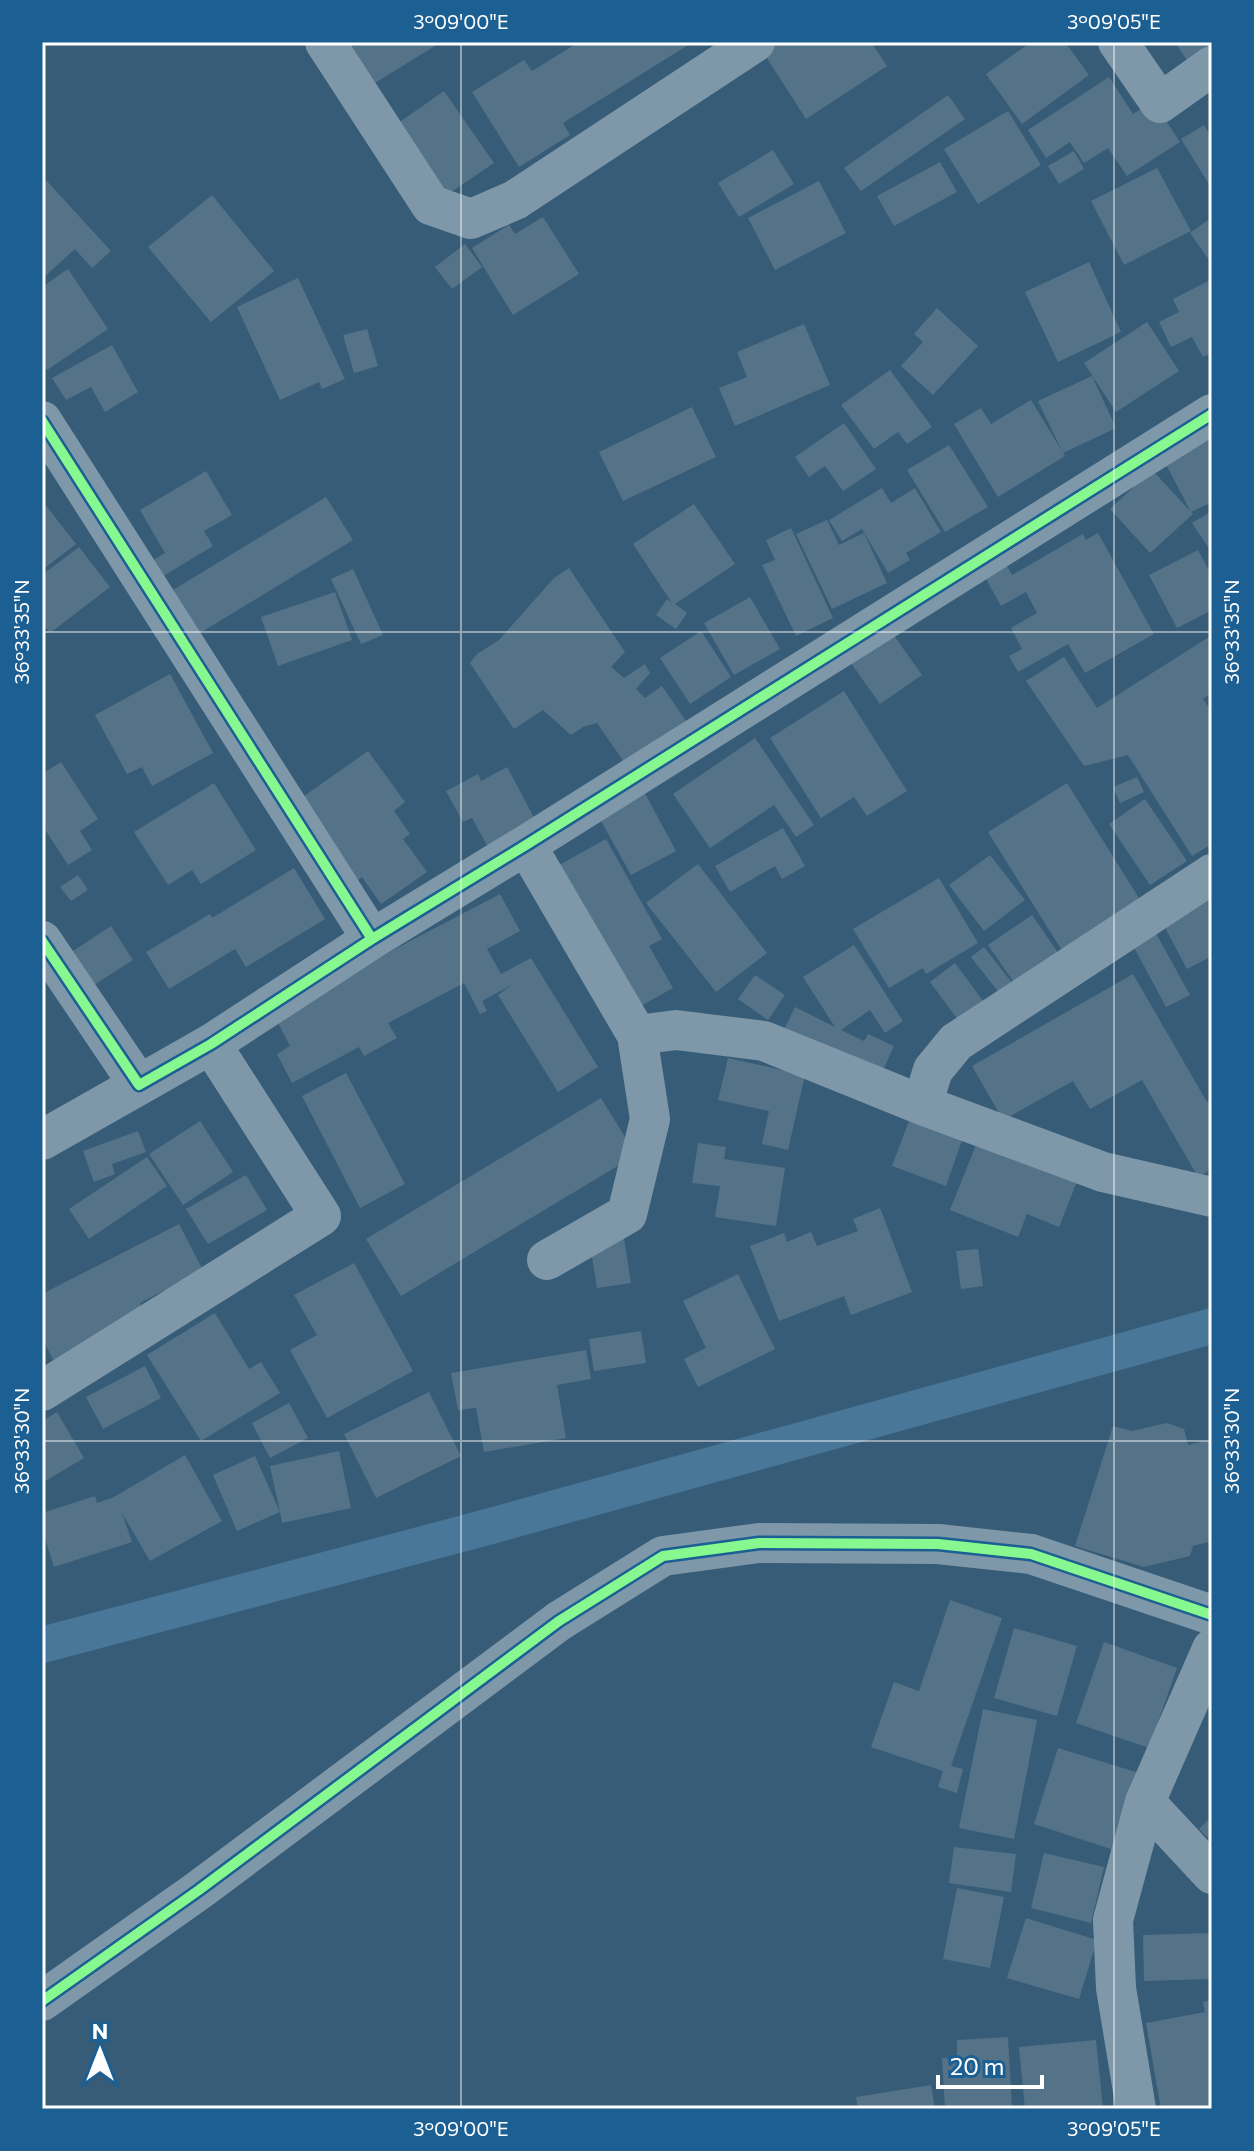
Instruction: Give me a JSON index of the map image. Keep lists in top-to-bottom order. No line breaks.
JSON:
{"scale_bar":"20 m","north":"top","coordinates":["3°09'00\"E","3°09'05\"E","36°33'35\"N","36°33'30\"N"]}
